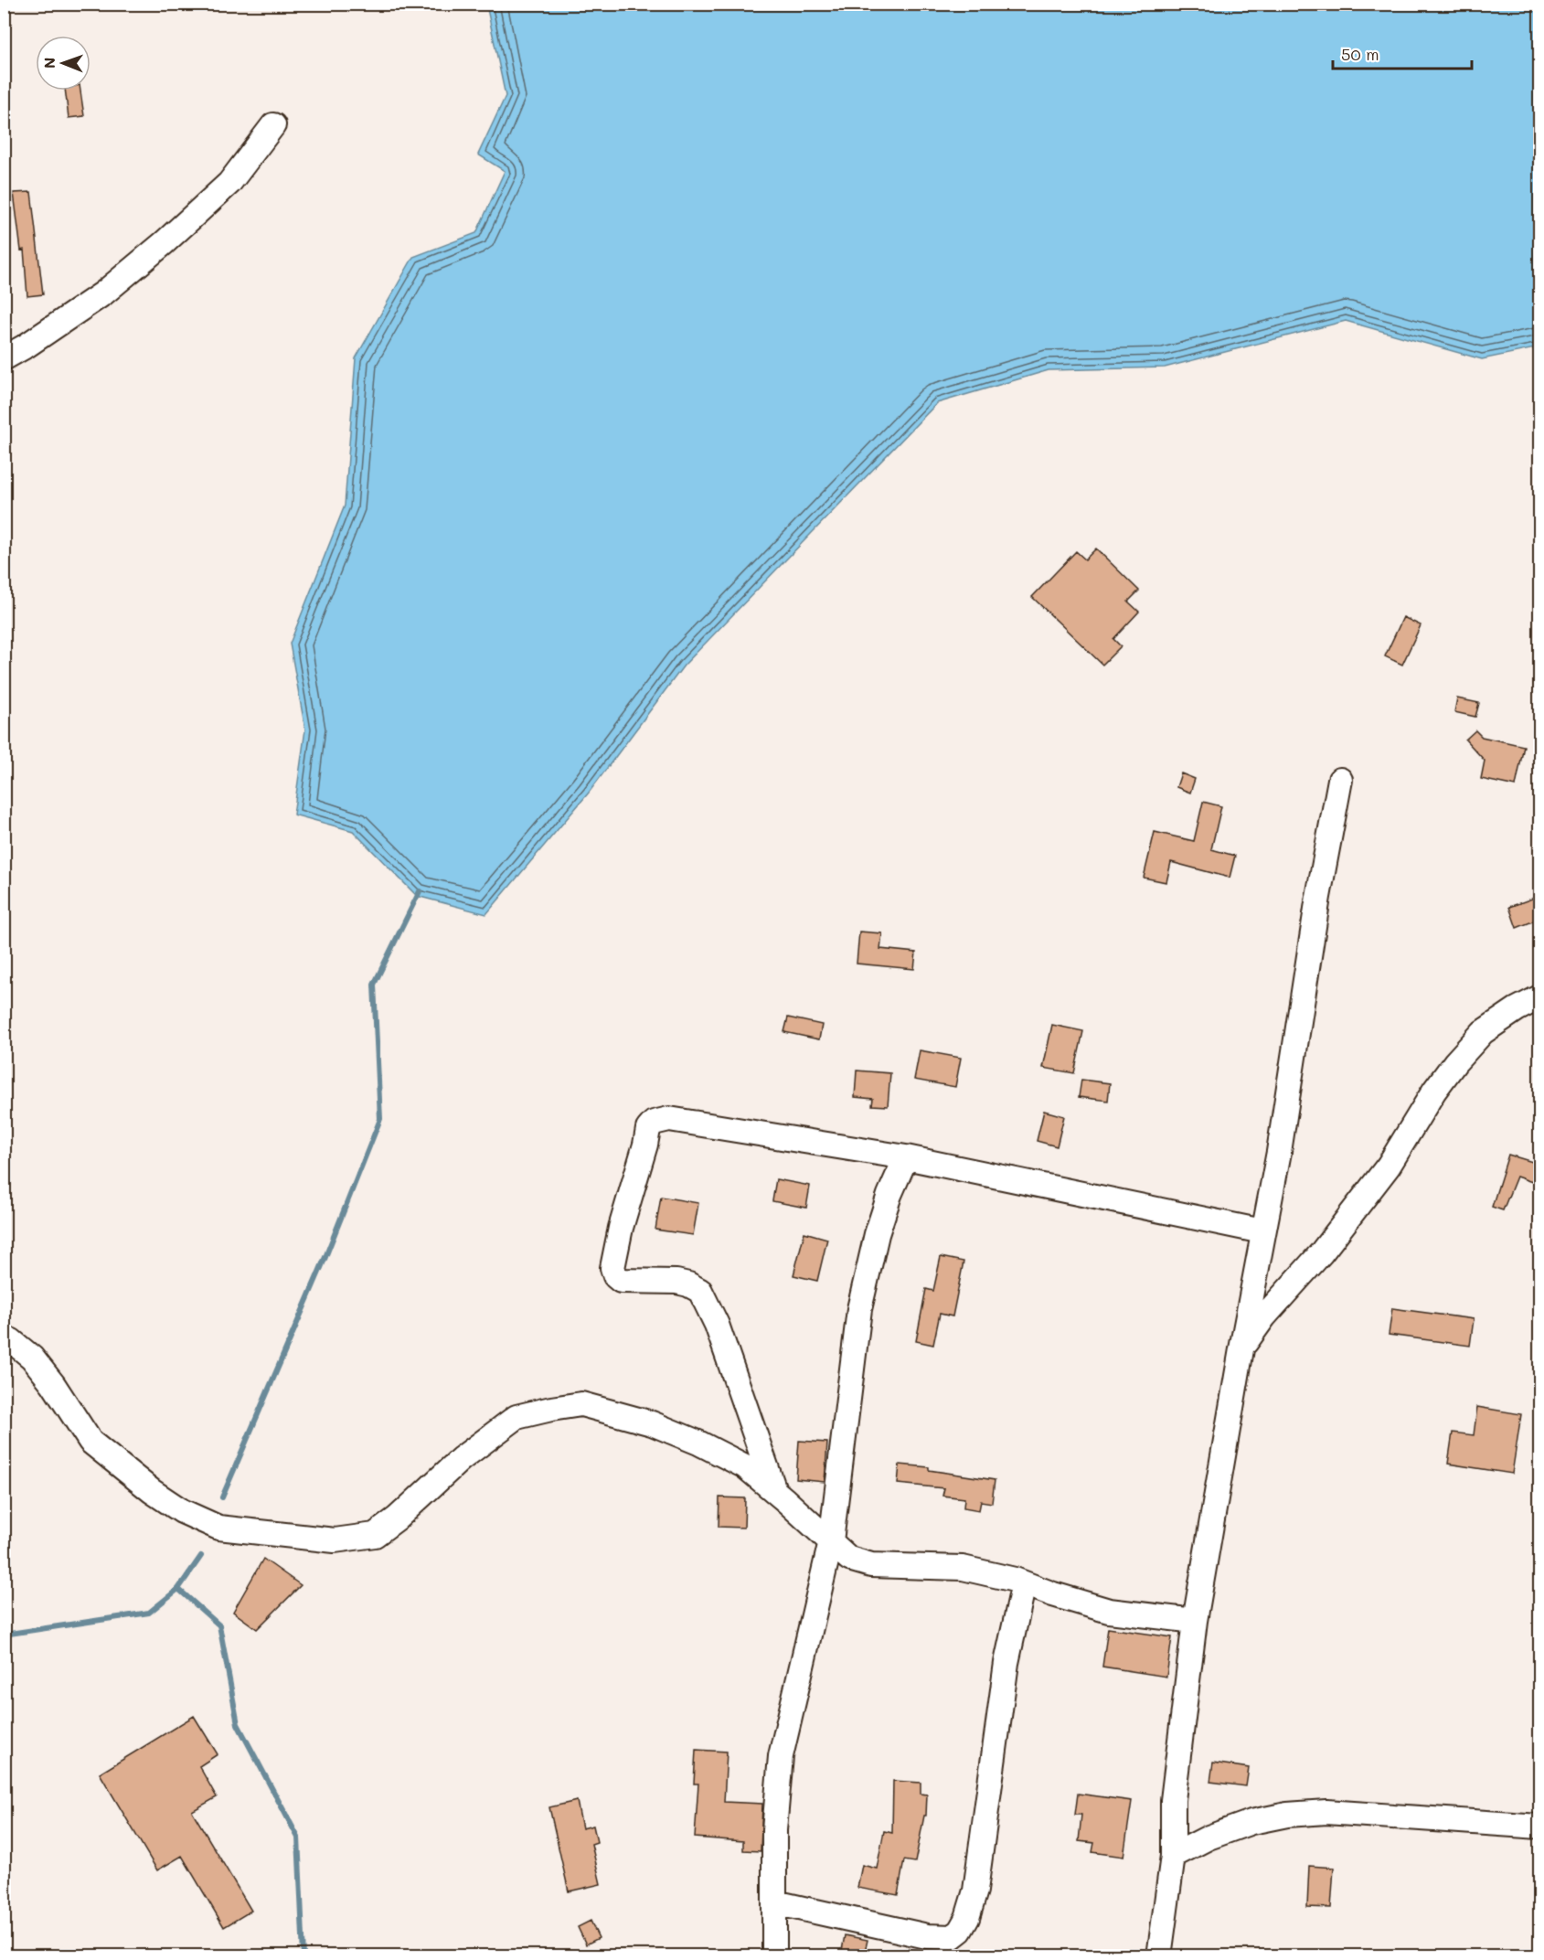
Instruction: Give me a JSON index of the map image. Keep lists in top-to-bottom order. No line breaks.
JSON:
{"scale_bar":"50 m","north":"left"}
